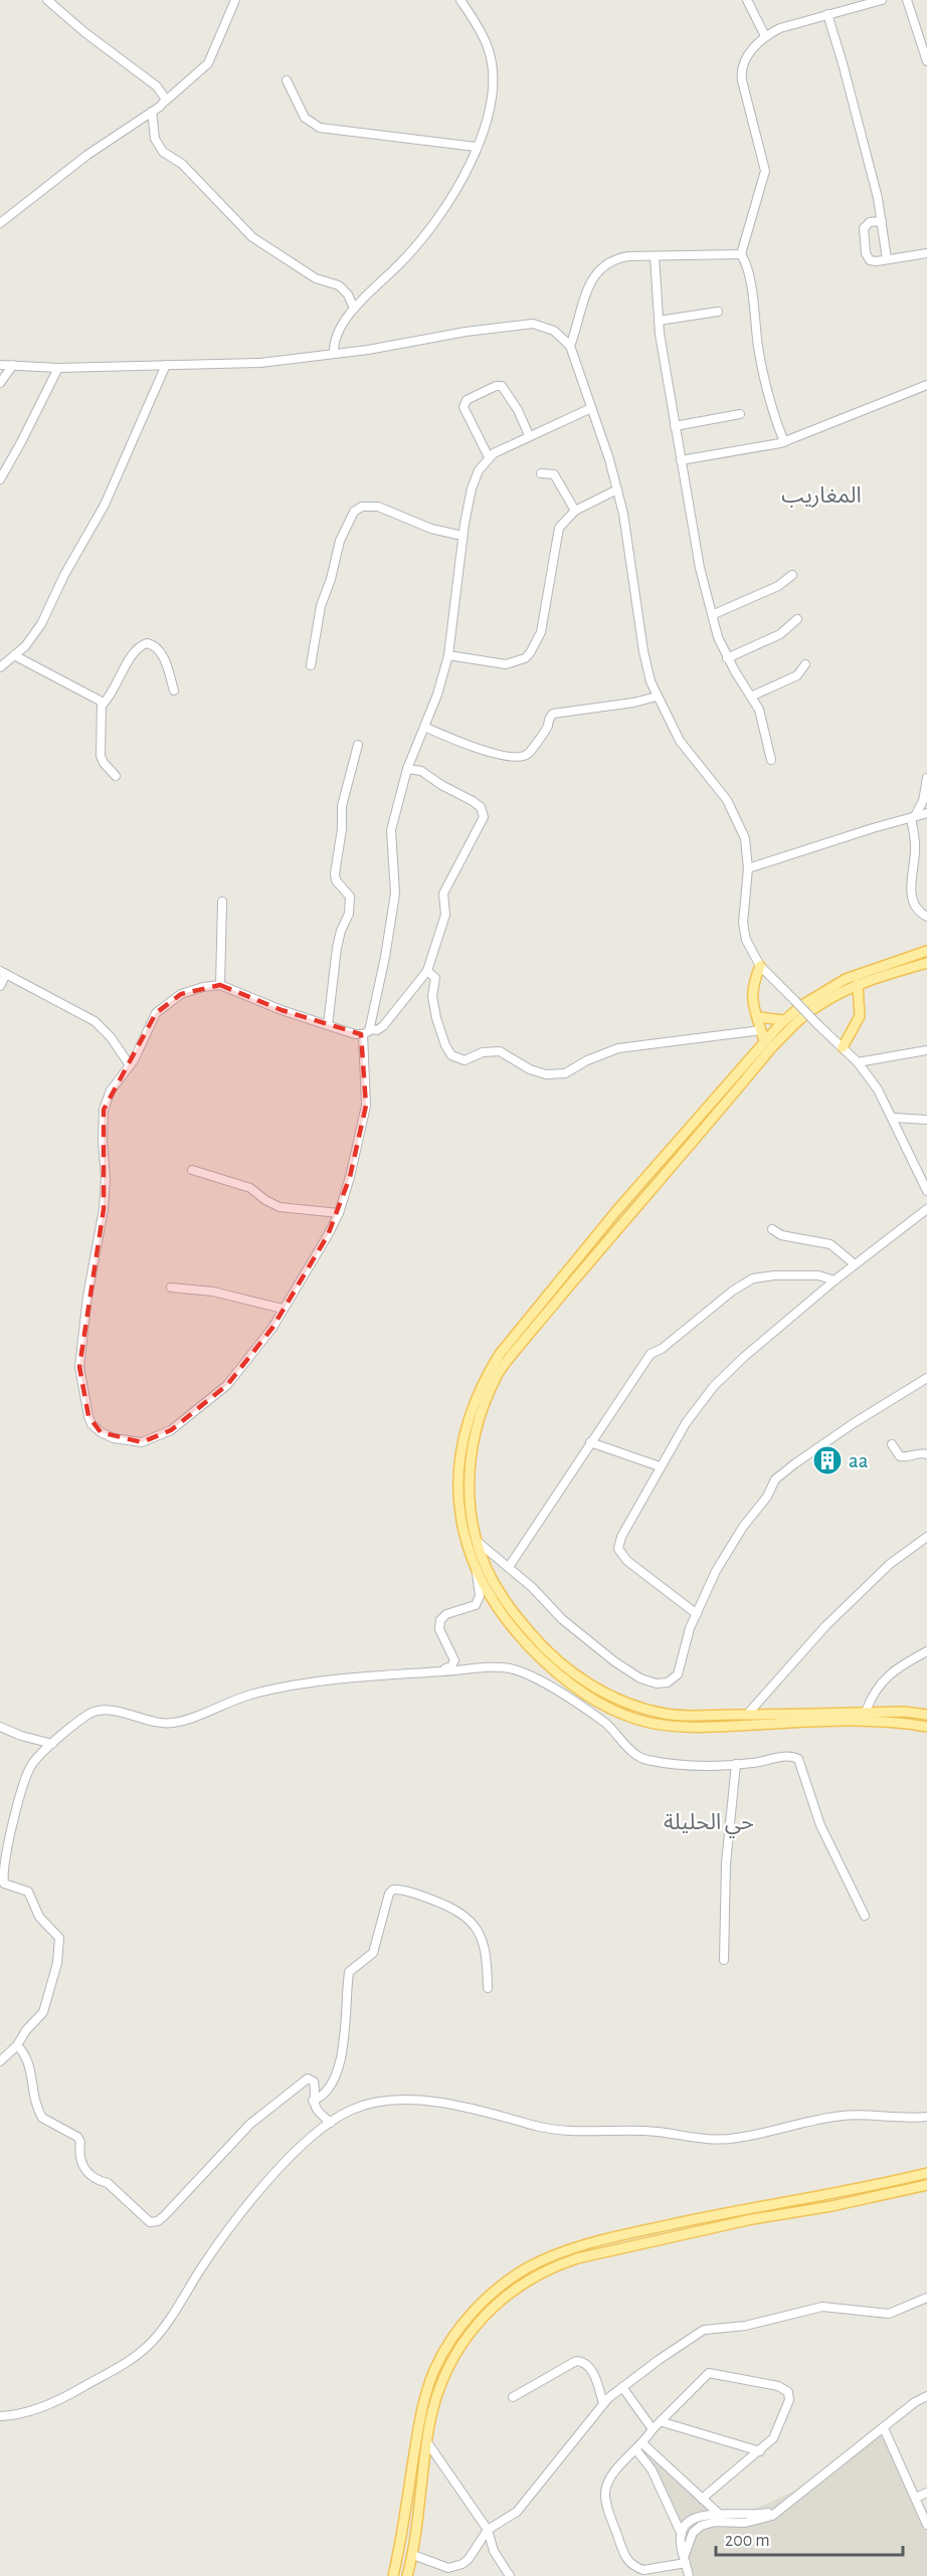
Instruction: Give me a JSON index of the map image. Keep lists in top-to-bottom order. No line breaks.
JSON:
{"districts":["المغاريب","حي الحليلة"],"places":{"building":["aa"]},"scale_bar":"200 m"}
